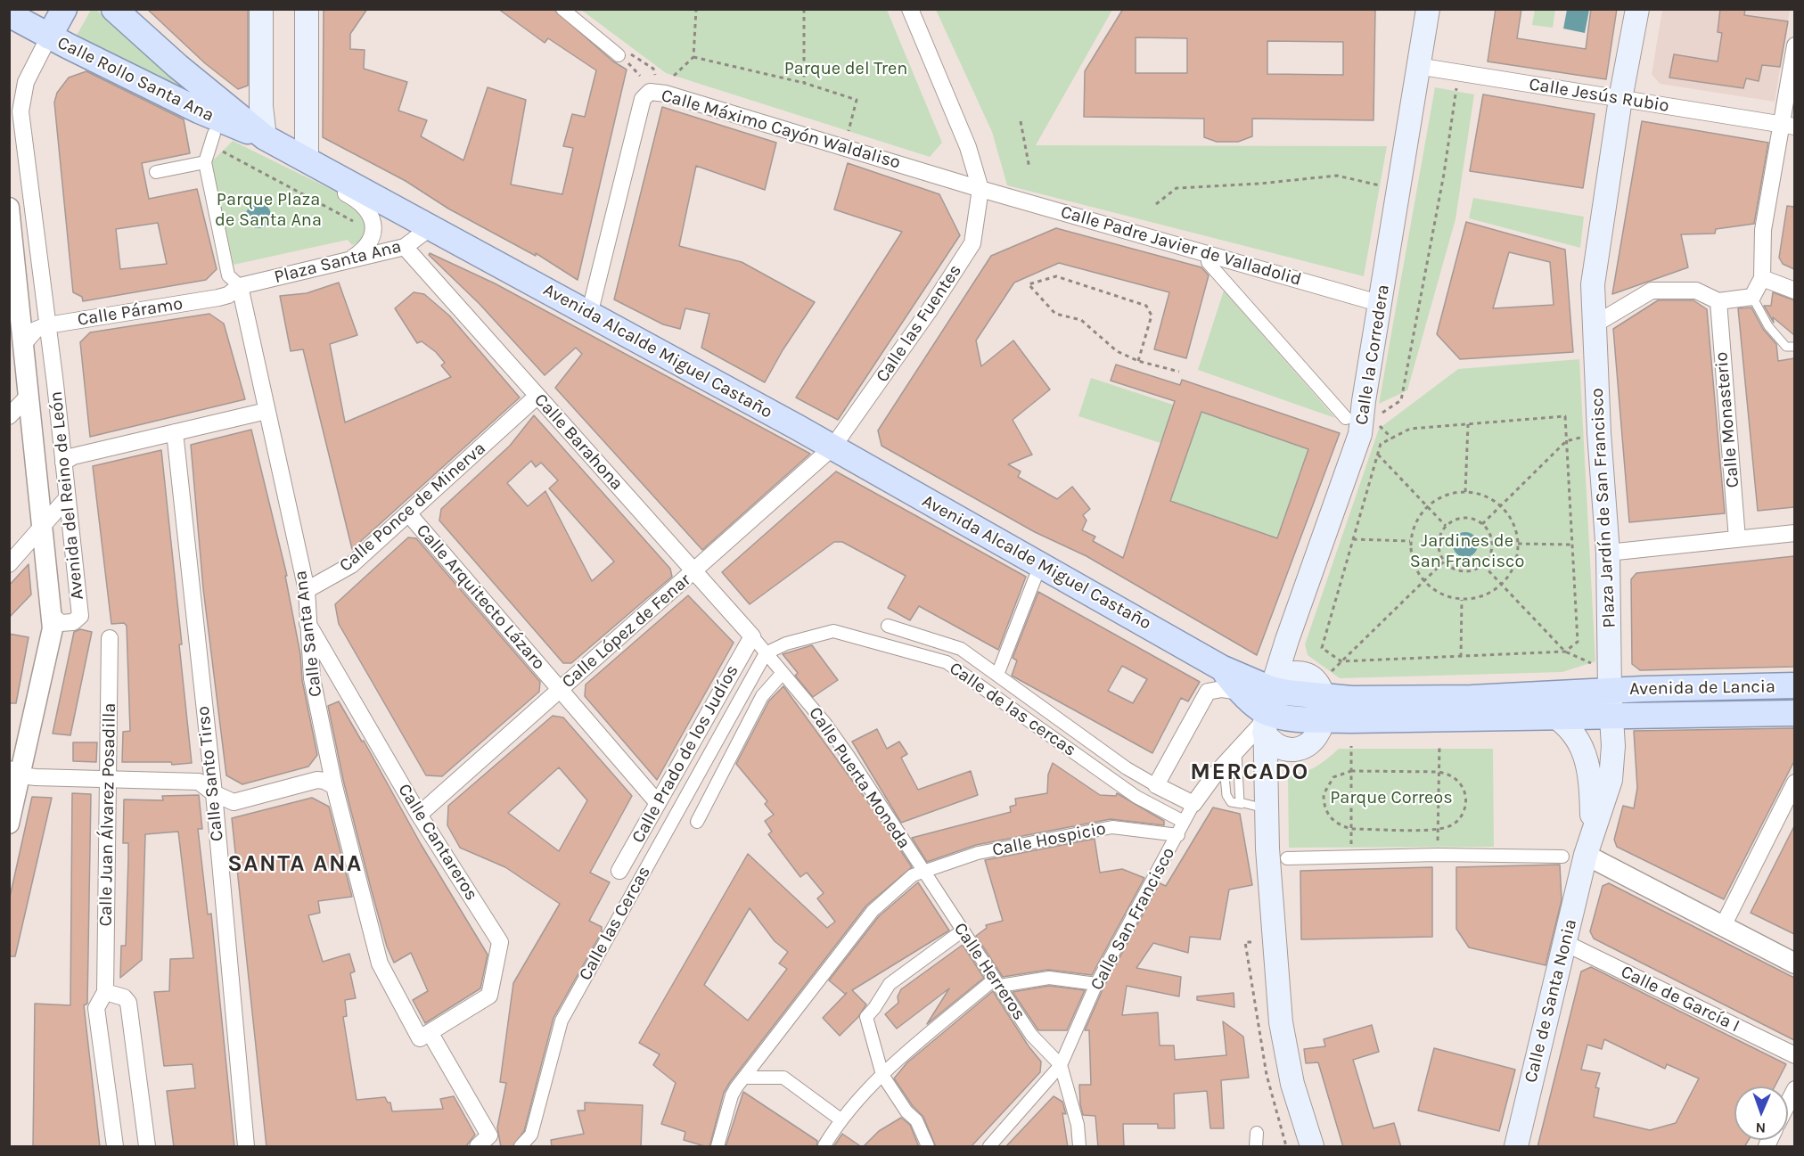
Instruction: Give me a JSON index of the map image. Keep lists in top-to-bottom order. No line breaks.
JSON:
{"streets":{"main road":["Calle Rollo Santa Ana","Avenida Alcalde Miguel Castaño","Calle la Corredera","Plaza Jardín de San Francisco","Avenida de Lancia","Calle de Santa Nonia"],"street":["Calle Jesús Rubio","Calle Máximo Cayón Waldaliso","Calle Padre Javier de Valladolid","Plaza Santa Ana","Calle Páramo","Calle las Fuentes","Calle Monasterio","Calle Barahona","Avenida del Reino de León","Calle Ponce de Minerva","Calle Arquitecto Lázaro","Calle López de Fenar","Calle Santa Ana","Calle de las cercas","Calle Prado de los Judíos","Calle Santo Tirso","Calle Puerta Moneda","Calle Juan Álvarez Posadilla","Calle Hospicio","Calle Cantareros","Calle San Francisco","Calle las Cercas","Calle Herreros","Calle de García I"]},"crossings":[["Calle Rollo Santa Ana","Avenida Alcalde Miguel Castaño"],["Calle Rollo Santa Ana","Avenida del Reino de León"],["Calle Jesús Rubio","Calle la Corredera"],["Calle Jesús Rubio","Plaza Jardín de San Francisco"],["Calle Máximo Cayón Waldaliso","Calle Padre Javier de Valladolid"],["Calle Máximo Cayón Waldaliso","Calle las Fuentes"],["Calle Máximo Cayón Waldaliso","Avenida Alcalde Miguel Castaño"],["Calle Padre Javier de Valladolid","Calle las Fuentes"],["Calle Padre Javier de Valladolid","Calle la Corredera"],["Plaza Santa Ana","Calle Páramo"],["Plaza Santa Ana","Avenida Alcalde Miguel Castaño"],["Plaza Santa Ana","Calle Barahona"],["Plaza Santa Ana","Calle Santa Ana"],["Calle Páramo","Avenida del Reino de León"],["Calle Páramo","Calle Santa Ana"],["Calle las Fuentes","Avenida Alcalde Miguel Castaño"],["Calle las Fuentes","Calle López de Fenar"],["Avenida Alcalde Miguel Castaño","Calle López de Fenar"],["Calle Barahona","Calle Ponce de Minerva"],["Calle Barahona","Calle López de Fenar"],["Calle Barahona","Calle Prado de los Judíos"],["Calle Barahona","Calle Puerta Moneda"],["Calle Ponce de Minerva","Calle Arquitecto Lázaro"],["Calle Ponce de Minerva","Calle Santa Ana"],["Plaza Jardín de San Francisco","Avenida de Lancia"],["Plaza Jardín de San Francisco","Calle de Santa Nonia"],["Calle Arquitecto Lázaro","Calle López de Fenar"],["Calle Arquitecto Lázaro","Calle Prado de los Judíos"],["Calle López de Fenar","Calle Cantareros"],["Calle Santa Ana","Calle Cantareros"],["Calle de las cercas","Calle Puerta Moneda"],["Calle de las cercas","Calle San Francisco"],["Calle de las cercas","Calle las Cercas"],["Calle Prado de los Judíos","Calle Puerta Moneda"],["Calle Puerta Moneda","Calle Hospicio"],["Calle Puerta Moneda","Calle las Cercas"],["Calle Puerta Moneda","Calle Herreros"],["Calle Hospicio","Calle San Francisco"],["Calle Hospicio","Calle Herreros"],["Calle San Francisco","Calle Herreros"],["Calle de García I","Calle de Santa Nonia"]],"districts":["MERCADO","SANTA ANA"],"parks":["Parque del Tren","Parque Plaza de Santa Ana","Jardines de San Francisco","Parque Correos"],"north":"bottom"}
